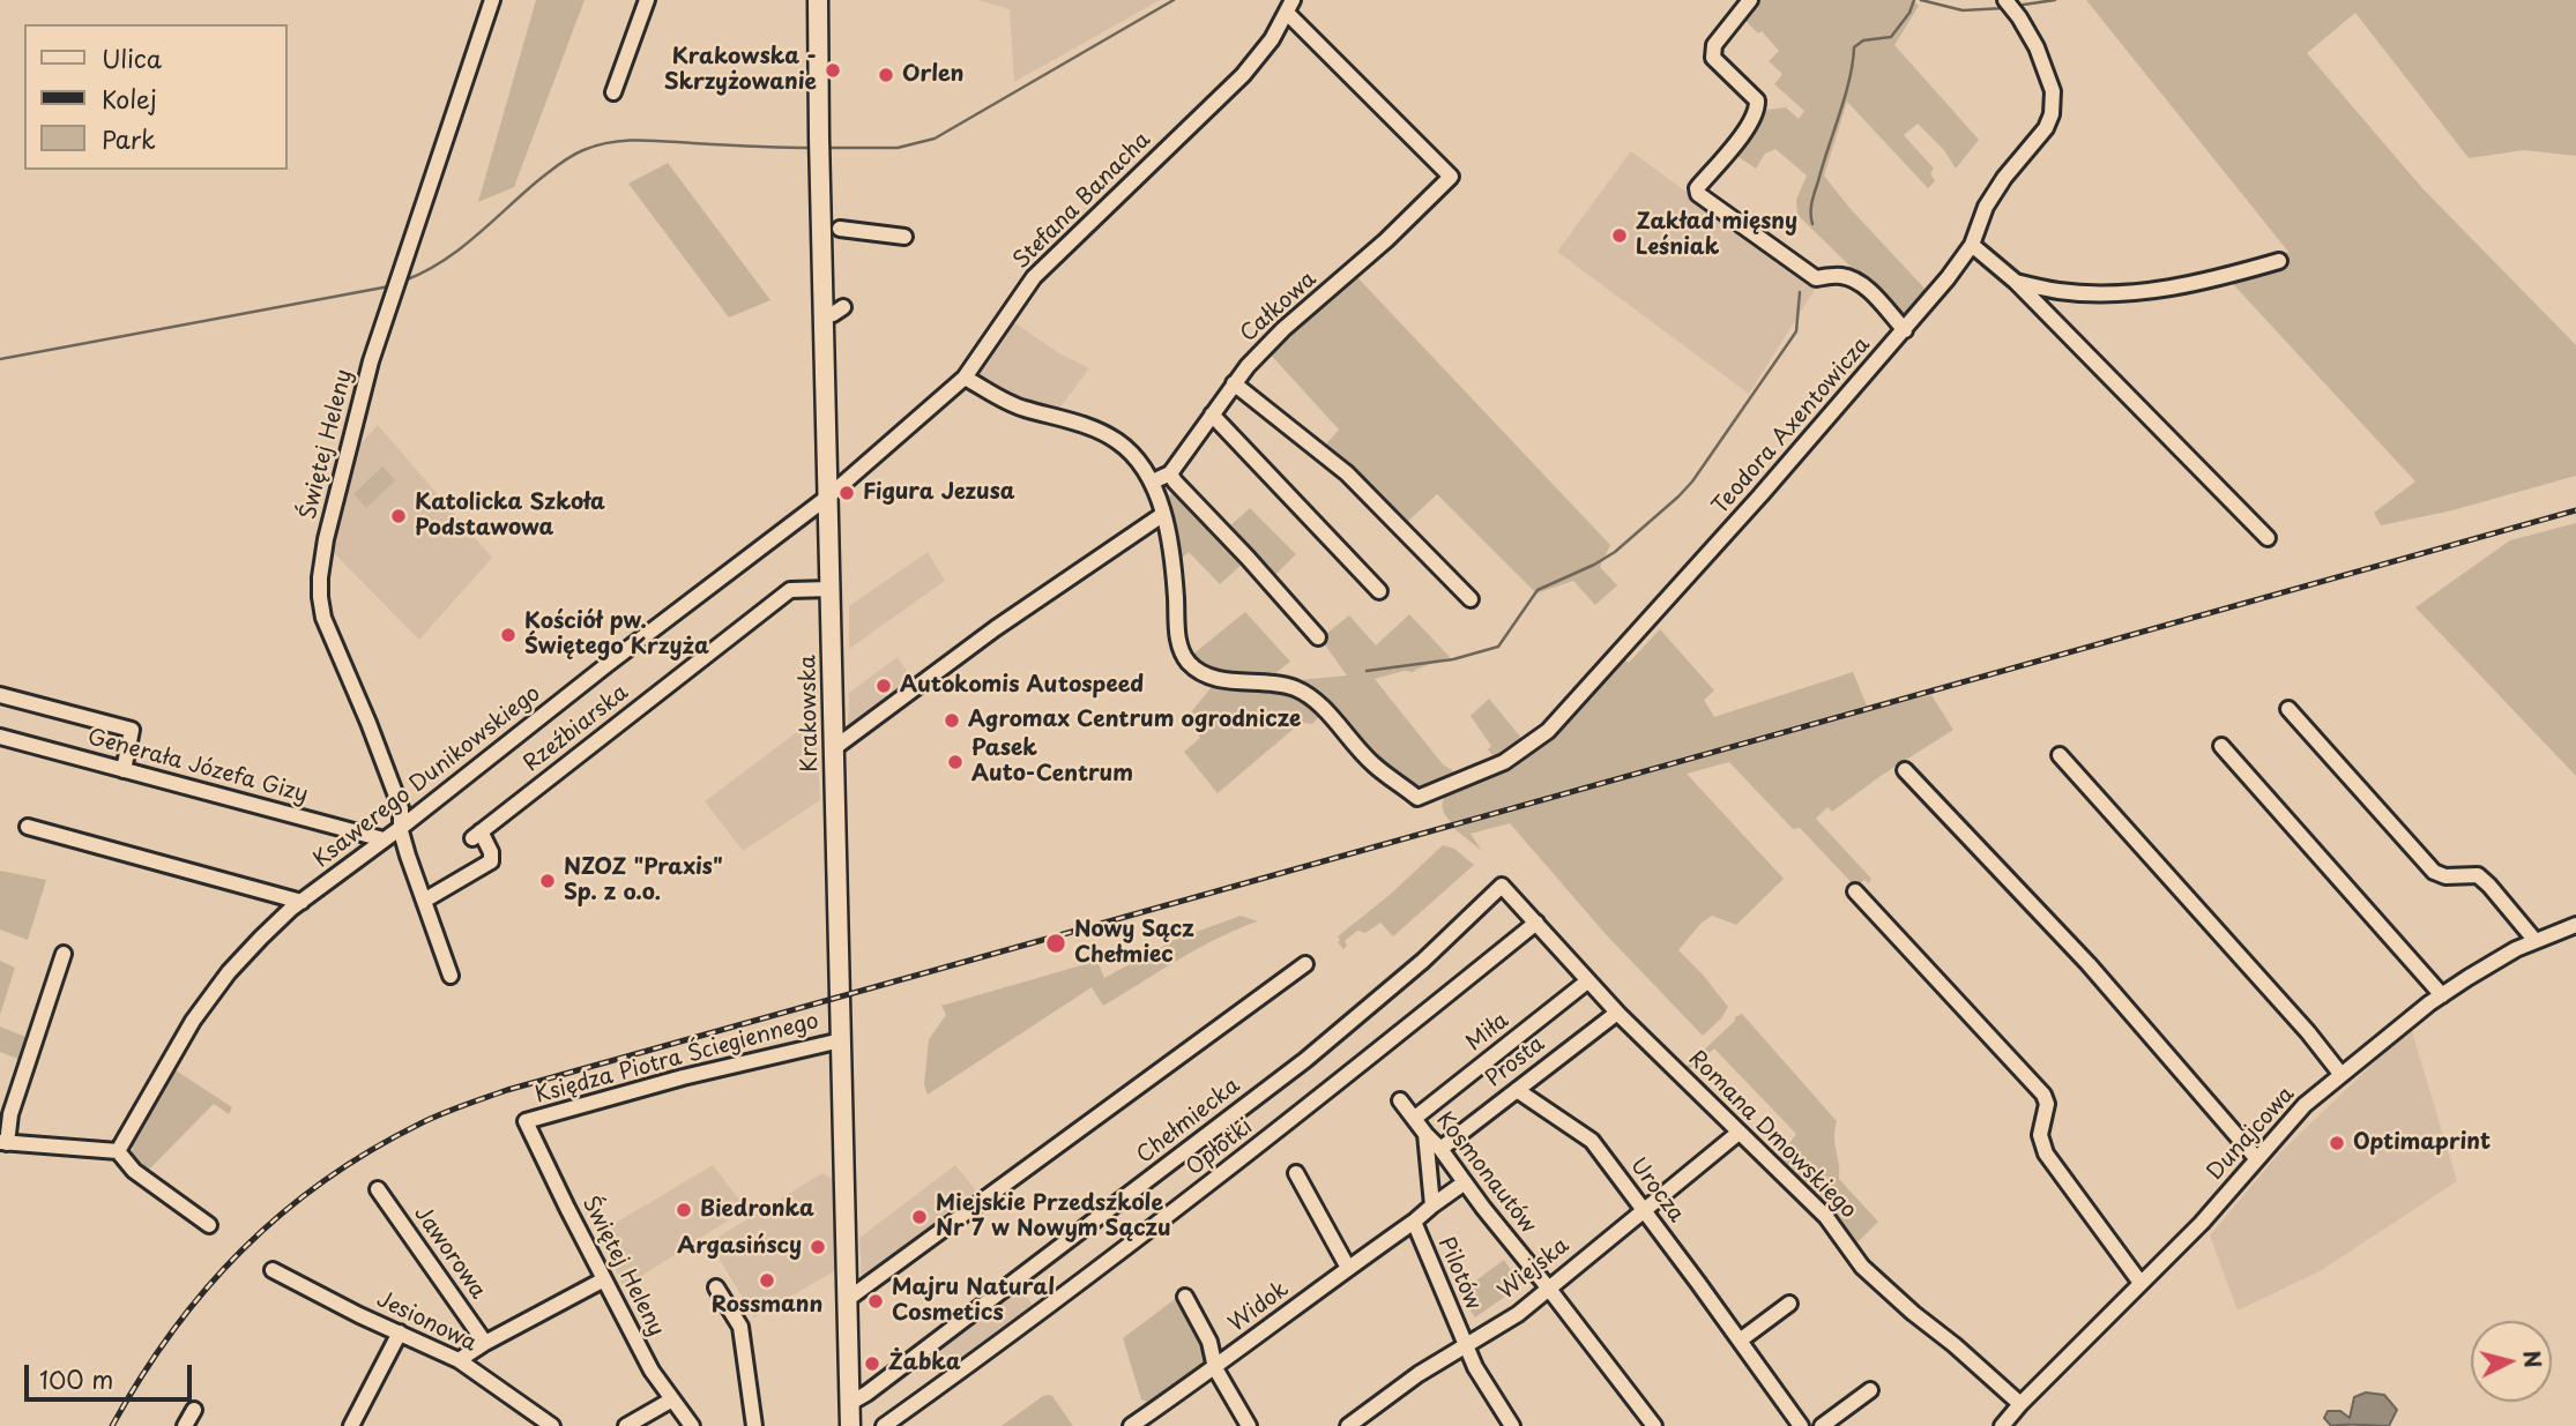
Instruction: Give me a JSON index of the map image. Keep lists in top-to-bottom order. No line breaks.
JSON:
{"streets":{"main road":["Krakowska"],"street":["Stefana Banacha","Całkowa","Teodora Axentowicza","Świętej Heleny","Rzeźbiarska","Generała Józefa Gizy","Ksawerego Dunikowskiego","Miła","Księdza Piotra Ściegiennego","Prosta","Chełmiecka","Dunajcowa","Romana Dmowskiego","Opłotki","Kosmonautów","Urocza","Jaworowa","Wiejska","Pilotów","Widok","Jesionowa"]},"crossings":[["Stefana Banacha","Całkowa"],["Stefana Banacha","Krakowska"],["Stefana Banacha","Ksawerego Dunikowskiego"],["Świętej Heleny","Rzeźbiarska"],["Świętej Heleny","Ksawerego Dunikowskiego"],["Świętej Heleny","Księdza Piotra Ściegiennego"],["Krakowska","Rzeźbiarska"],["Krakowska","Ksawerego Dunikowskiego"],["Krakowska","Księdza Piotra Ściegiennego"],["Krakowska","Chełmiecka"],["Generała Józefa Gizy","Ksawerego Dunikowskiego"],["Miła","Romana Dmowskiego"],["Miła","Kosmonautów"],["Prosta","Romana Dmowskiego"],["Prosta","Kosmonautów"],["Prosta","Urocza"],["Chełmiecka","Romana Dmowskiego"],["Dunajcowa","Romana Dmowskiego"],["Romana Dmowskiego","Opłotki"],["Romana Dmowskiego","Wiejska"],["Kosmonautów","Wiejska"],["Urocza","Wiejska"],["Wiejska","Pilotów"],["Pilotów","Widok"]],"places":["Krakowska - Skrzyżowanie","Orlen","Zakład mięsny Leśniak","Figura Jezusa","Katolicka Szkoła Podstawowa","Kościół pw. Świętego Krzyża","Autokomis Autospeed","Agromax Centrum ogrodnicze","Pasek Auto-Centrum","NZOZ \"Praxis\" Sp. z o.o.","Nowy Sącz Chełmiec","Optimaprint","Biedronka","Miejskie Przedszkole Nr 7 w Nowym Sączu","Argasińscy","Rossmann","Majru Natural Cosmetics","Żabka"],"legend":["Ulica","Kolej","Park"],"scale_bar":"100 m","north":"right"}
